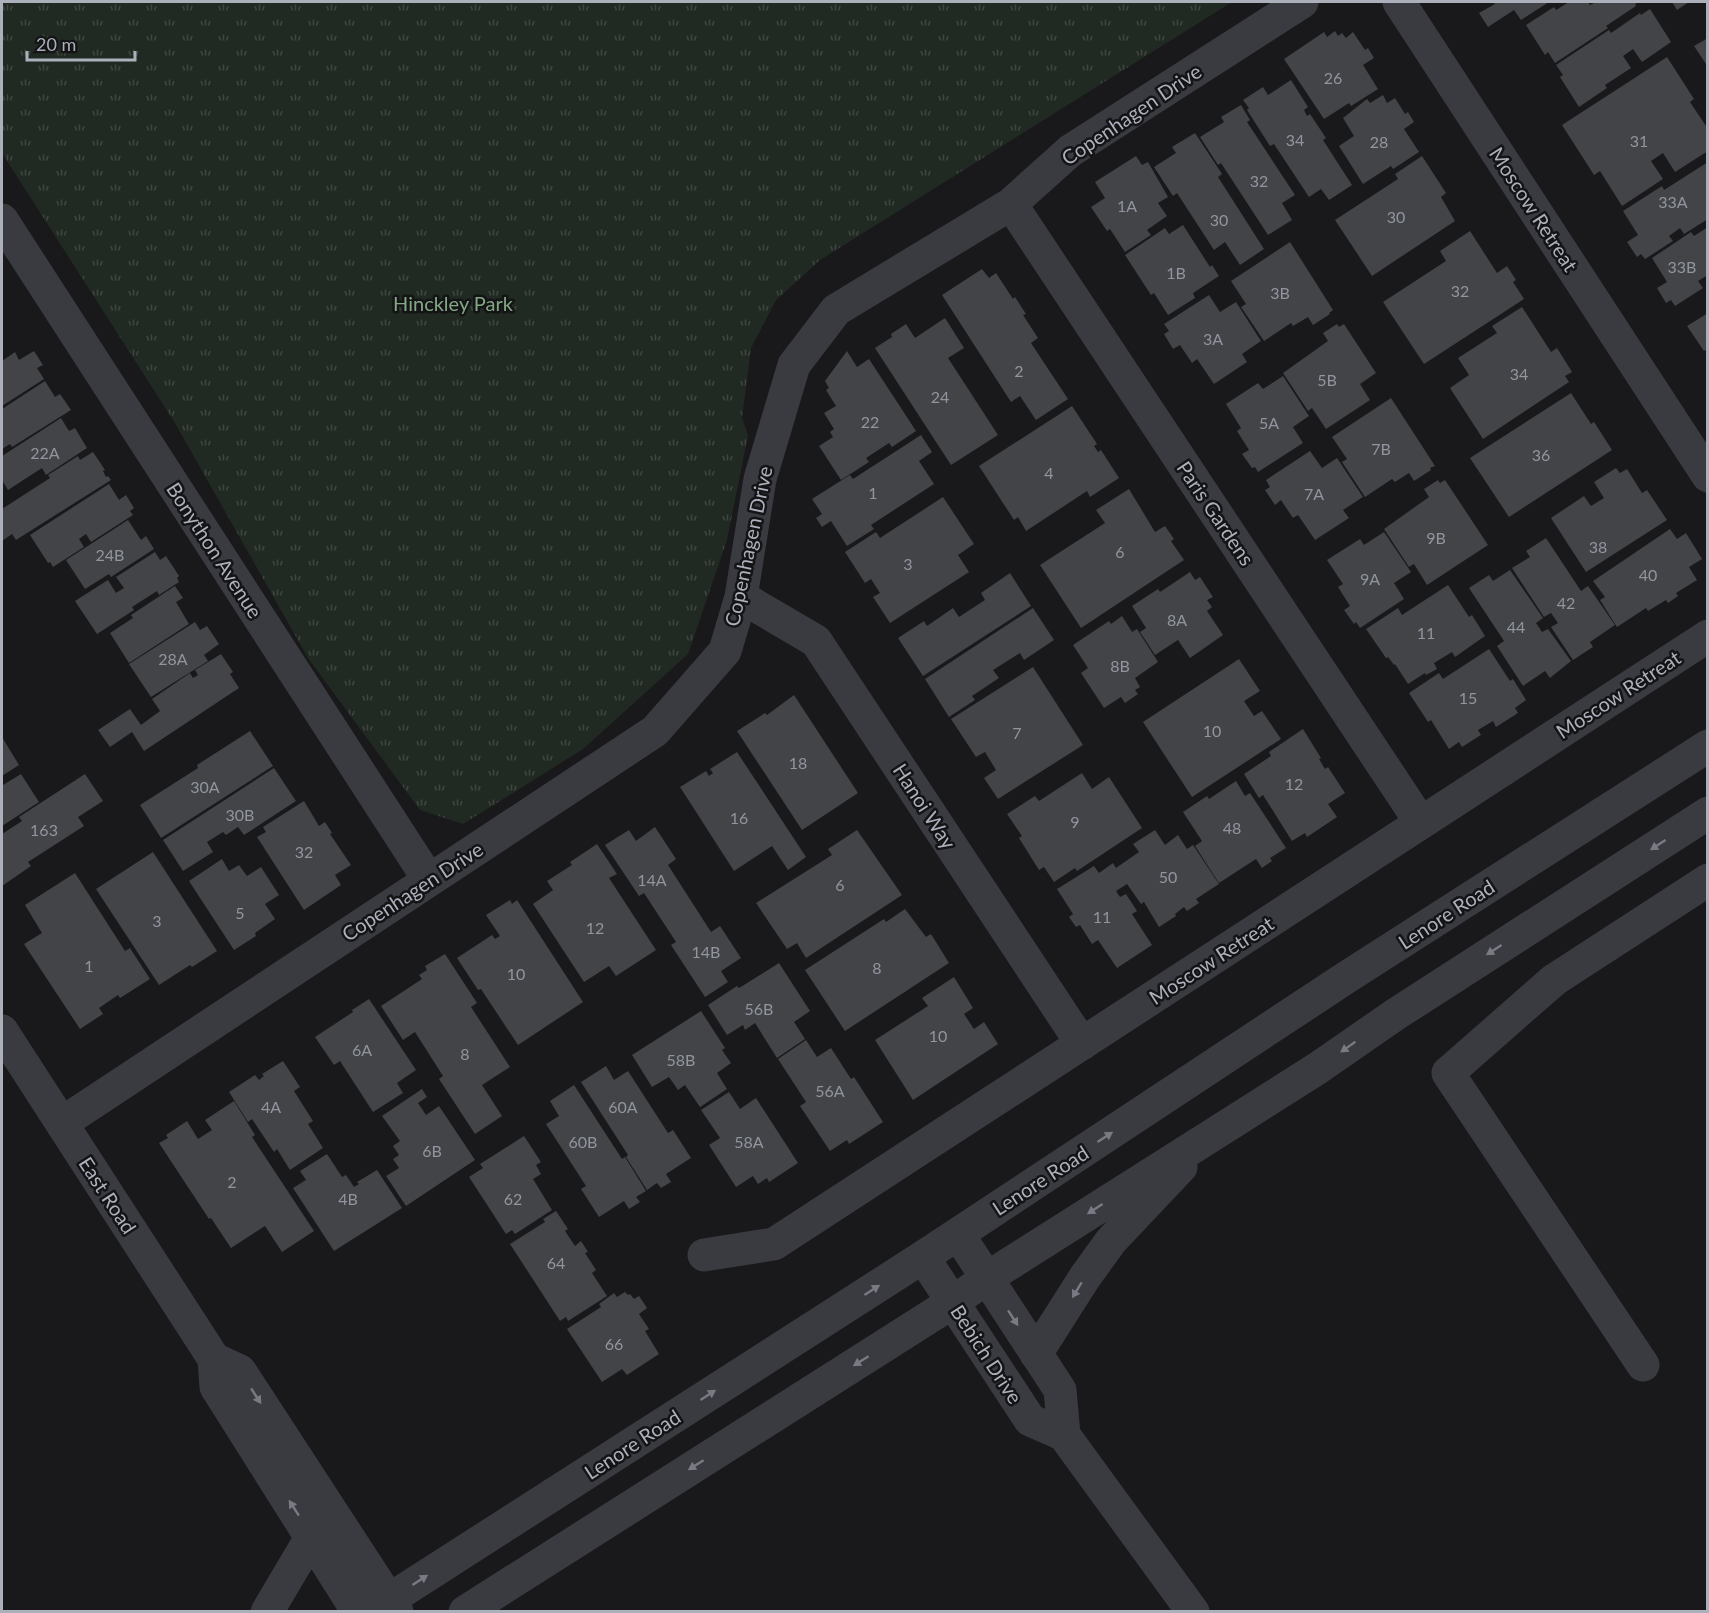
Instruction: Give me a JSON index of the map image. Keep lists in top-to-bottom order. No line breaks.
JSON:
{"streets":{"street":["Copenhagen Drive","Moscow Retreat","Paris Gardens","Bonython Avenue","Hanoi Way","Lenore Road","East Road","Bebich Drive"]},"crossings":[["Copenhagen Drive","Paris Gardens"],["Copenhagen Drive","Bonython Avenue"],["Copenhagen Drive","Hanoi Way"],["Copenhagen Drive","East Road"],["Moscow Retreat","Paris Gardens"],["Moscow Retreat","Hanoi Way"],["Lenore Road","Bebich Drive"]],"parks":["Hinckley Park"],"house_numbers":["26","34","31","28","32","33A","1A","30","30","33B","1B","32","3B","3A","2","34","5B","24","22","5A","7B","22A","36","4","1","7A","9B","38","6","24B","3","40","9A","42","8A","44","11","28A","8B","15","10","7","18","12","30A","30B","16","9","48","163","32","50","14A","6","5","11","3","12","14B","1","8","10","56B","10","6A","8","58B","56A","4A","60A","60B","58A","6B","2","4B","62","64","66"],"scale_bar":"20 m"}
